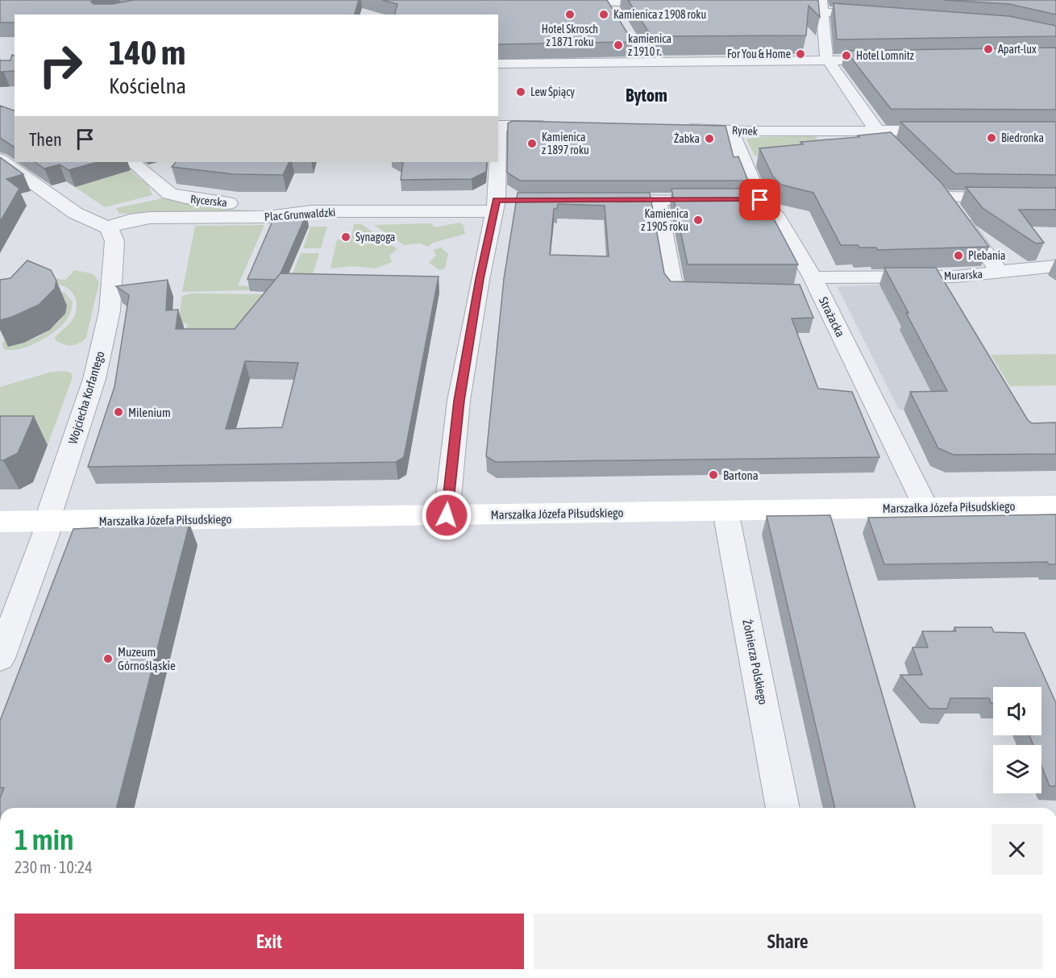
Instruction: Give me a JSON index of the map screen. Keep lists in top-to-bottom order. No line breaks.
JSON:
{"streets":{"main road":["Marszałka Józefa Piłsudskiego"],"street":["Rynek","Rycerska","Plac Grunwaldzki","Murarska","Strażacka","Wojciecha Korfantego","Żołnierza Polskiego"]},"crossings":[["Rynek","Strażacka"],["Rycerska","Plac Grunwaldzki"],["Plac Grunwaldzki","Wojciecha Korfantego"],["Murarska","Strażacka"],["Strażacka","Marszałka Józefa Piłsudskiego"],["Wojciecha Korfantego","Marszałka Józefa Piłsudskiego"],["Marszałka Józefa Piłsudskiego","Żołnierza Polskiego"]],"districts":["Bytom"],"places":["Hotel Skrosch z 1871 roku","Kamienica z 1908 roku","kamienica z 1910 r.","Apart-lux","For You & Home","Hotel Lomnitz","Lew Śpiący","Biedronka","Żabka","Kamienica z 1897 roku","Kamienica z 1905 roku","Synagoga","Plebania","Milenium","Bartona","Muzeum Górnośląskie"],"page":{"turn":["140 m","Kościelna"],"then":"Then","heading":["1 min","230 m · 10:24"],"buttons":["Exit","Share"]}}
